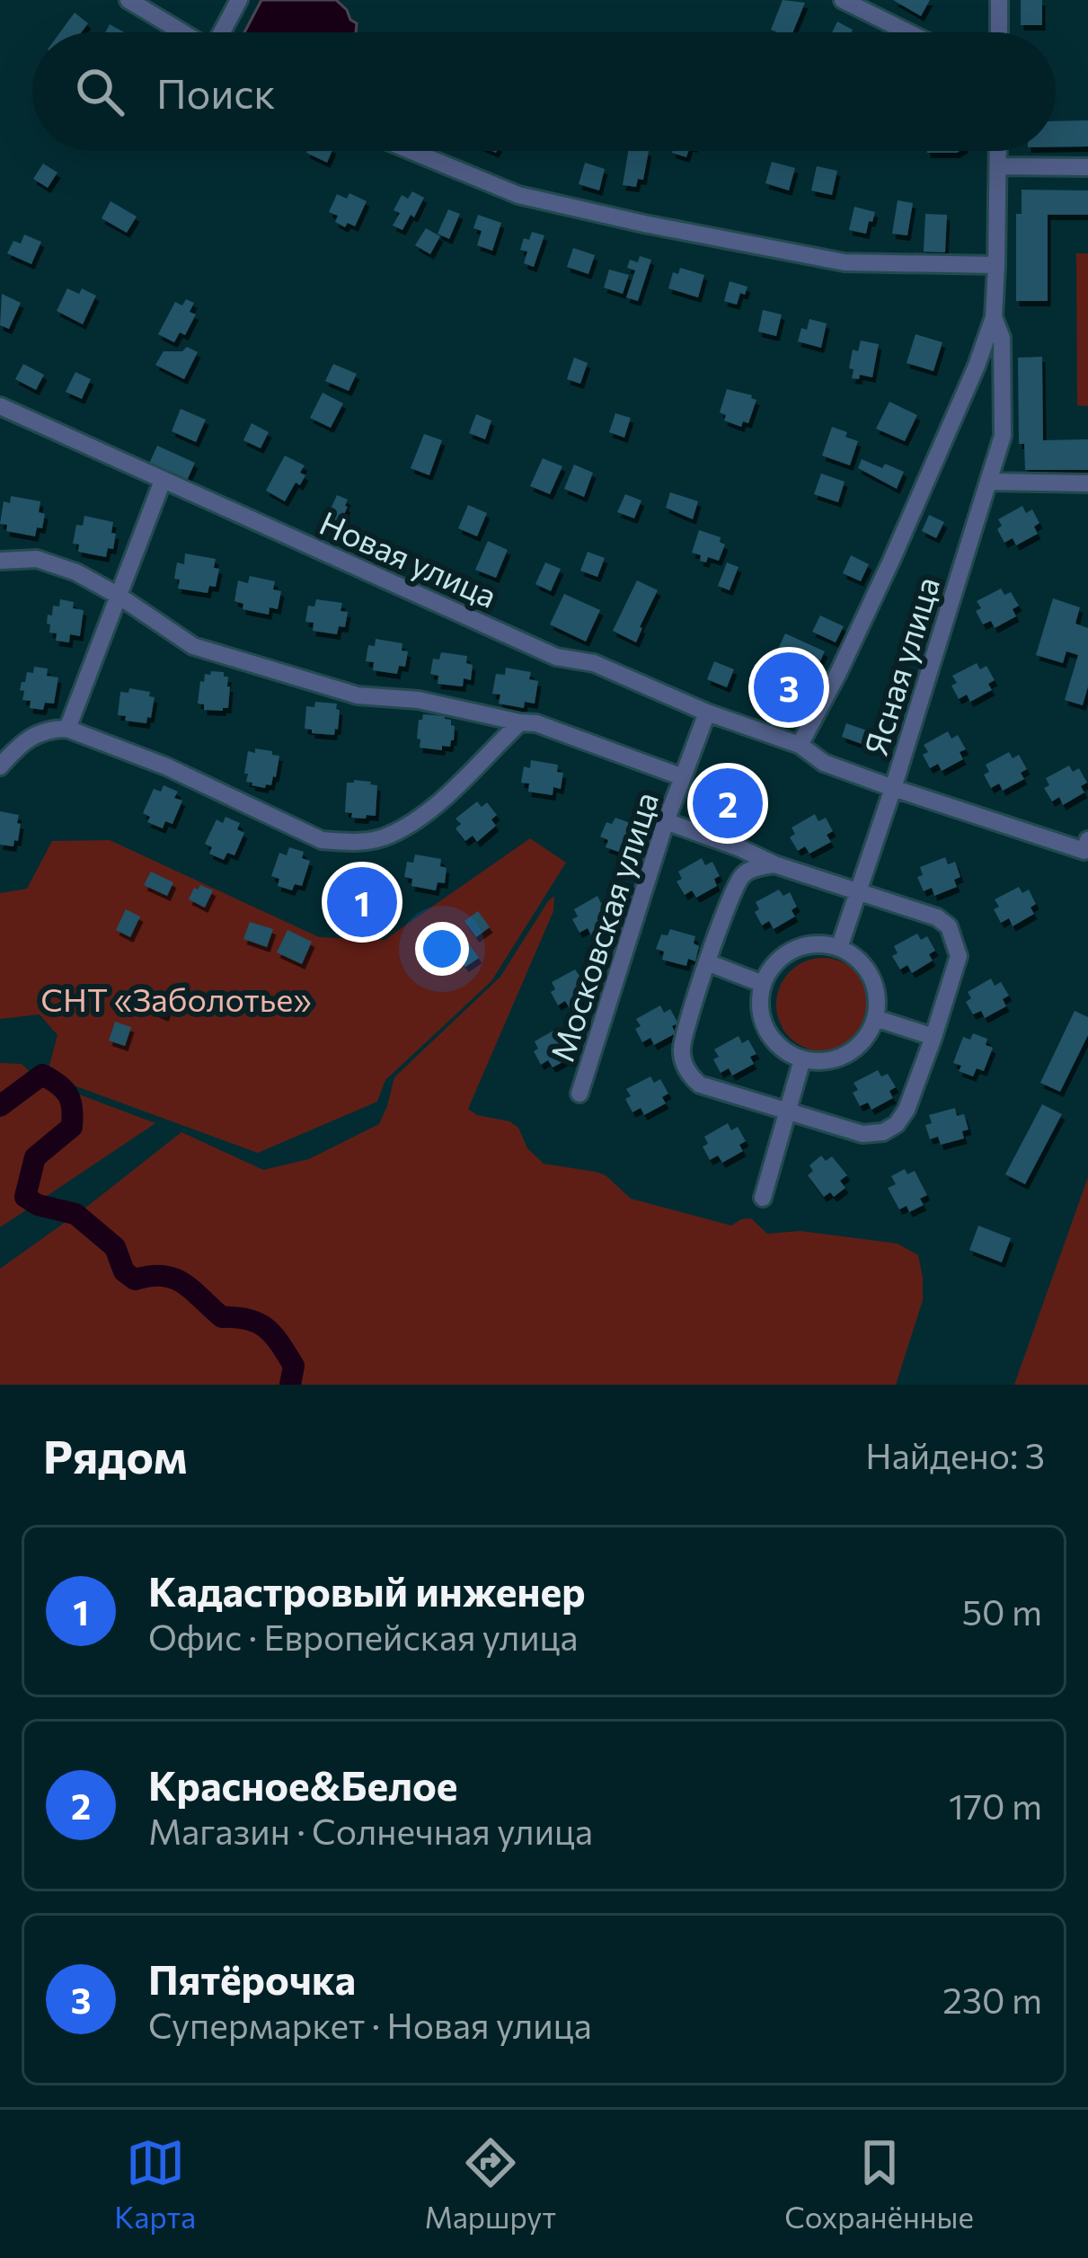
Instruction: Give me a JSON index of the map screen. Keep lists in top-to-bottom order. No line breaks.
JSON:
{"streets":{"street":["Новая улица","Ясная улица","Московская улица"]},"crossings":[["Новая улица","Ясная улица"],["Новая улица","Московская улица"]],"parks":["СНТ «Заболотье»"],"page":{"search":"Поиск","pins":["3","2","1"],"heading":["Рядом","Найдено: 3"],"list":[{"mark":"1","name":"Кадастровый инженер","note":"Офис · Европейская улица","value":"50 m"},{"mark":"2","name":"Красное&Белое","note":"Магазин · Солнечная улица","value":"170 m"},{"mark":"3","name":"Пятёрочка","note":"Супермаркет · Новая улица","value":"230 m"}],"nav":["Карта","Маршрут","Сохранённые"]}}
